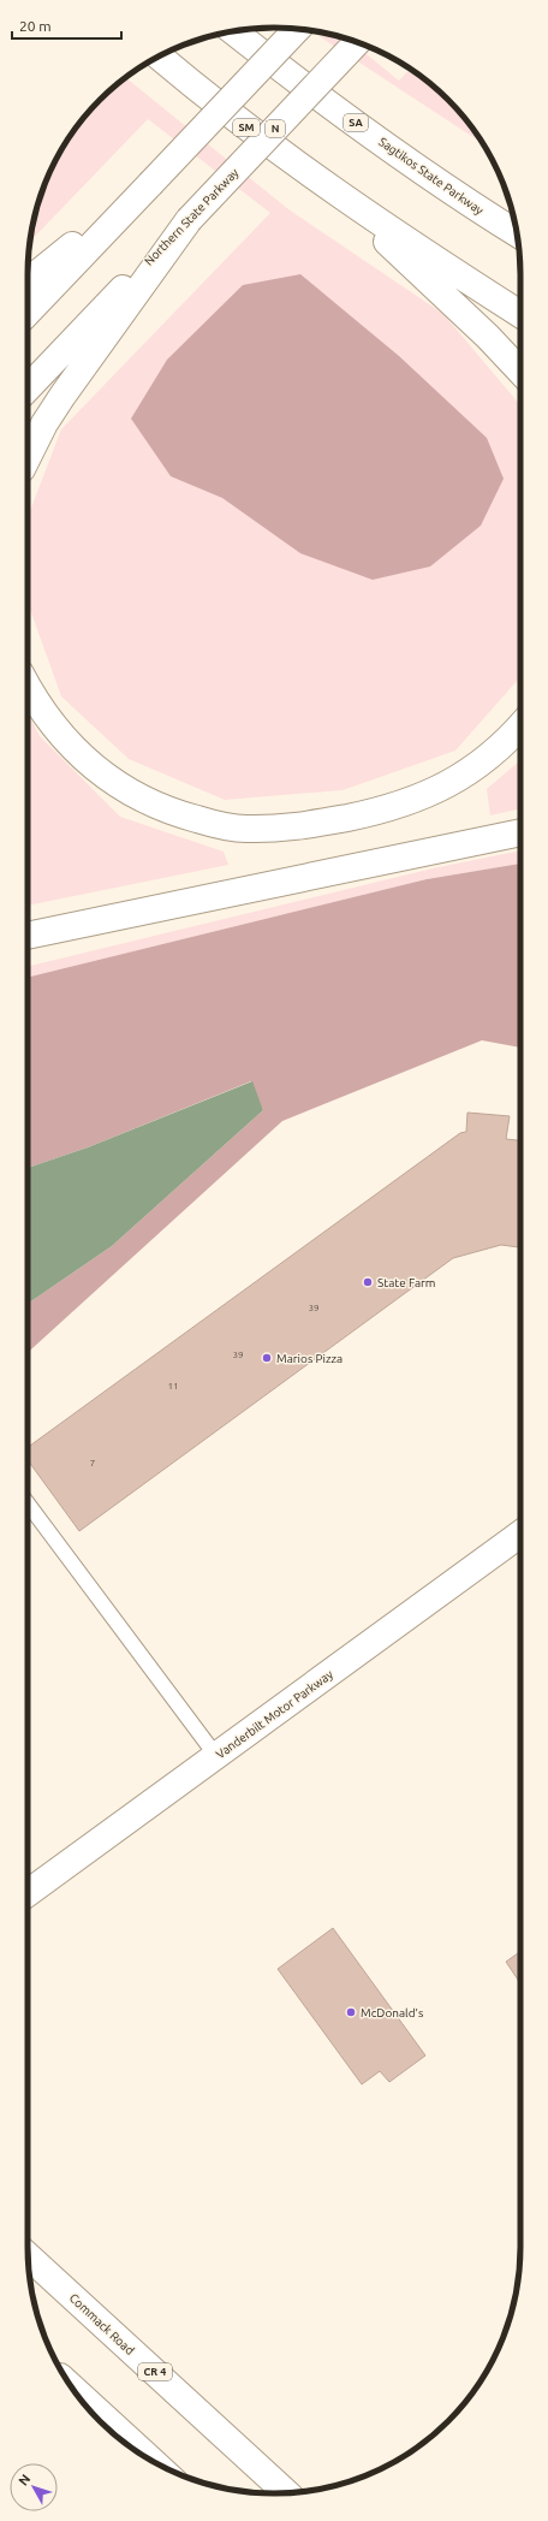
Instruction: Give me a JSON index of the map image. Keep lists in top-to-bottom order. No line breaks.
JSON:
{"streets":{"main road":["SA","SM","N","Sagtikos State Parkway","Northern State Parkway","Vanderbilt Motor Parkway","Commack Road","CR 4"]},"places":["State Farm","Marios Pizza","McDonald's"],"house_numbers":["39","39","11","7"],"scale_bar":"20 m","north":"top left"}
